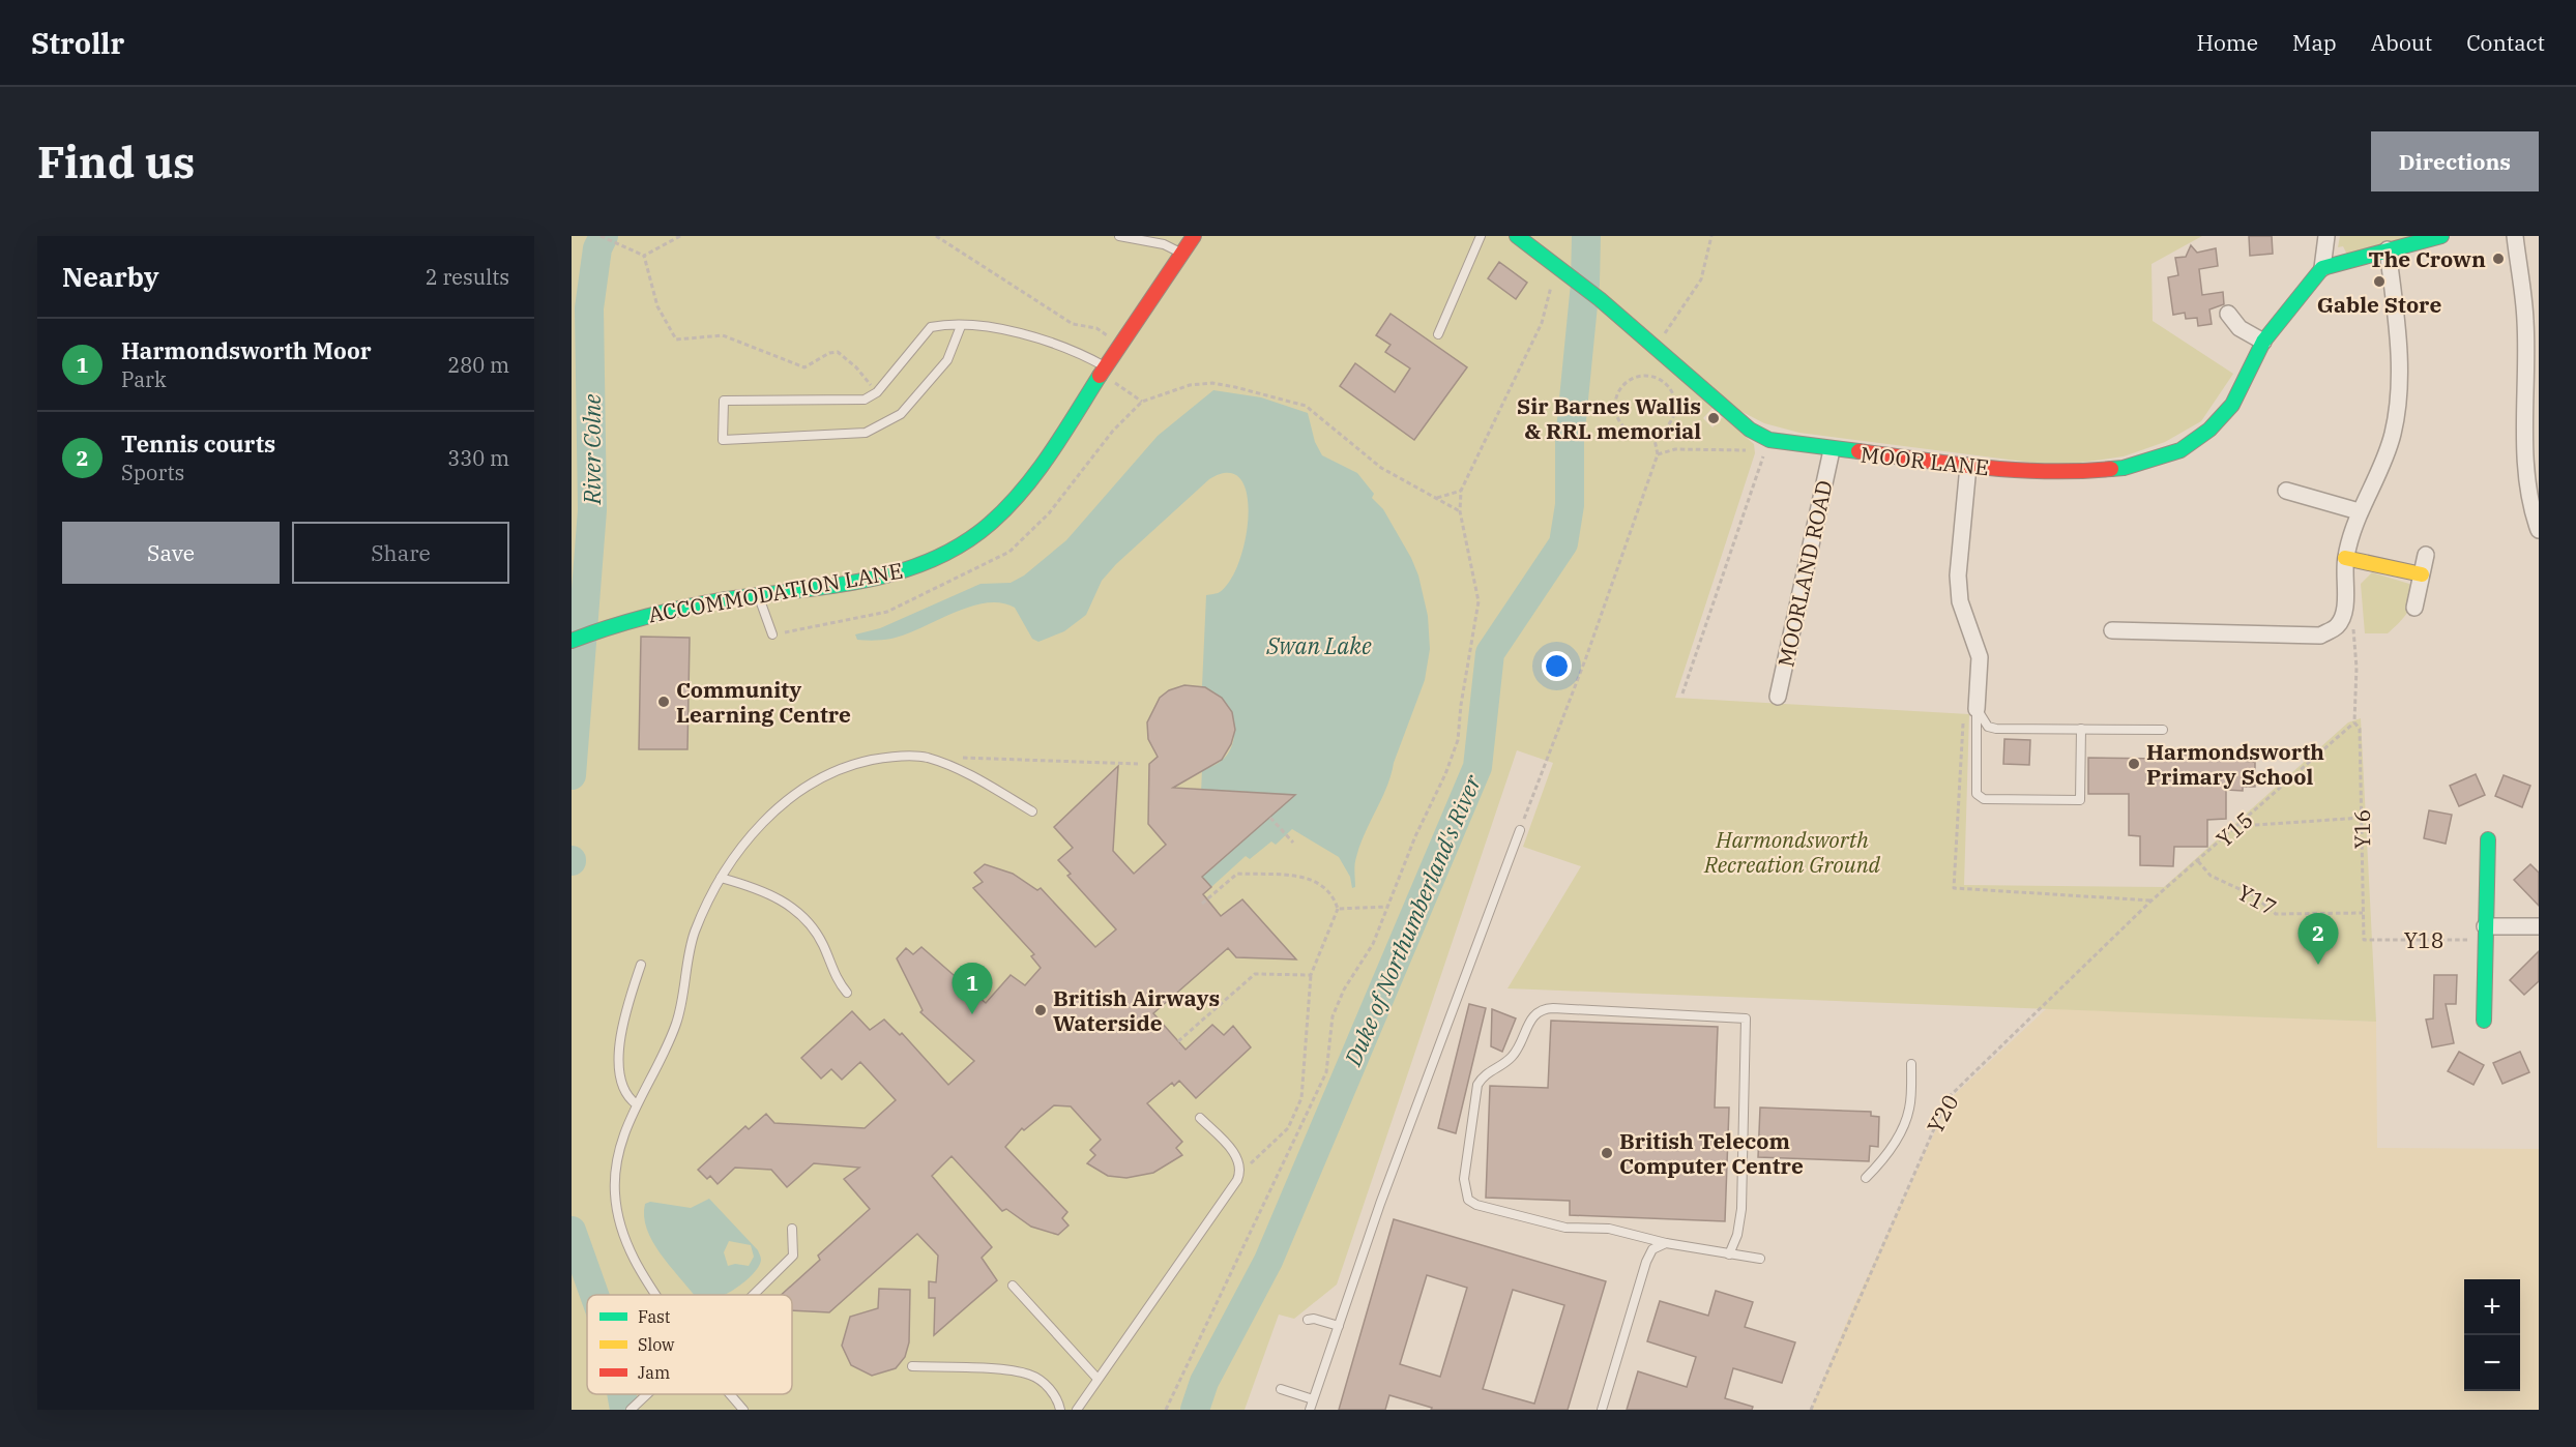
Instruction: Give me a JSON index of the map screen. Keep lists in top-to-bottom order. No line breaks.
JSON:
{"streets":{"street":["MOOR LANE","MOORLAND ROAD","ACCOMMODATION LANE"],"path":["Y15","Y16","Y17","Y18","Y20"]},"crossings":[["MOOR LANE","MOORLAND ROAD"],["Y15","Y16"],["Y15","Y17"],["Y15","Y20"],["Y16","Y17"],["Y16","Y18"],["Y17","Y20"]],"water":["River Colne","Swan Lake","Duke of Northumberland's River"],"parks":["Harmondsworth Recreation Ground"],"places":["The Crown","Gable Store","Sir Barnes Wallis & RRL memorial","Community Learning Centre","Harmondsworth Primary School","British Airways Waterside","British Telecom Computer Centre"],"legend":["Fast","Slow","Jam"],"page":{"header":"Strollr","nav":["Home","Map","About","Contact"],"buttons":["Directions",["Save","Share"]],"title":"Find us","heading":["Nearby","2 results"],"list":[{"mark":"1","name":"Harmondsworth Moor","note":"Park","value":"280 m"},{"mark":"2","name":"Tennis courts","note":"Sports","value":"330 m"}],"pins":["2","1"],"map_buttons":["+","−"]}}
